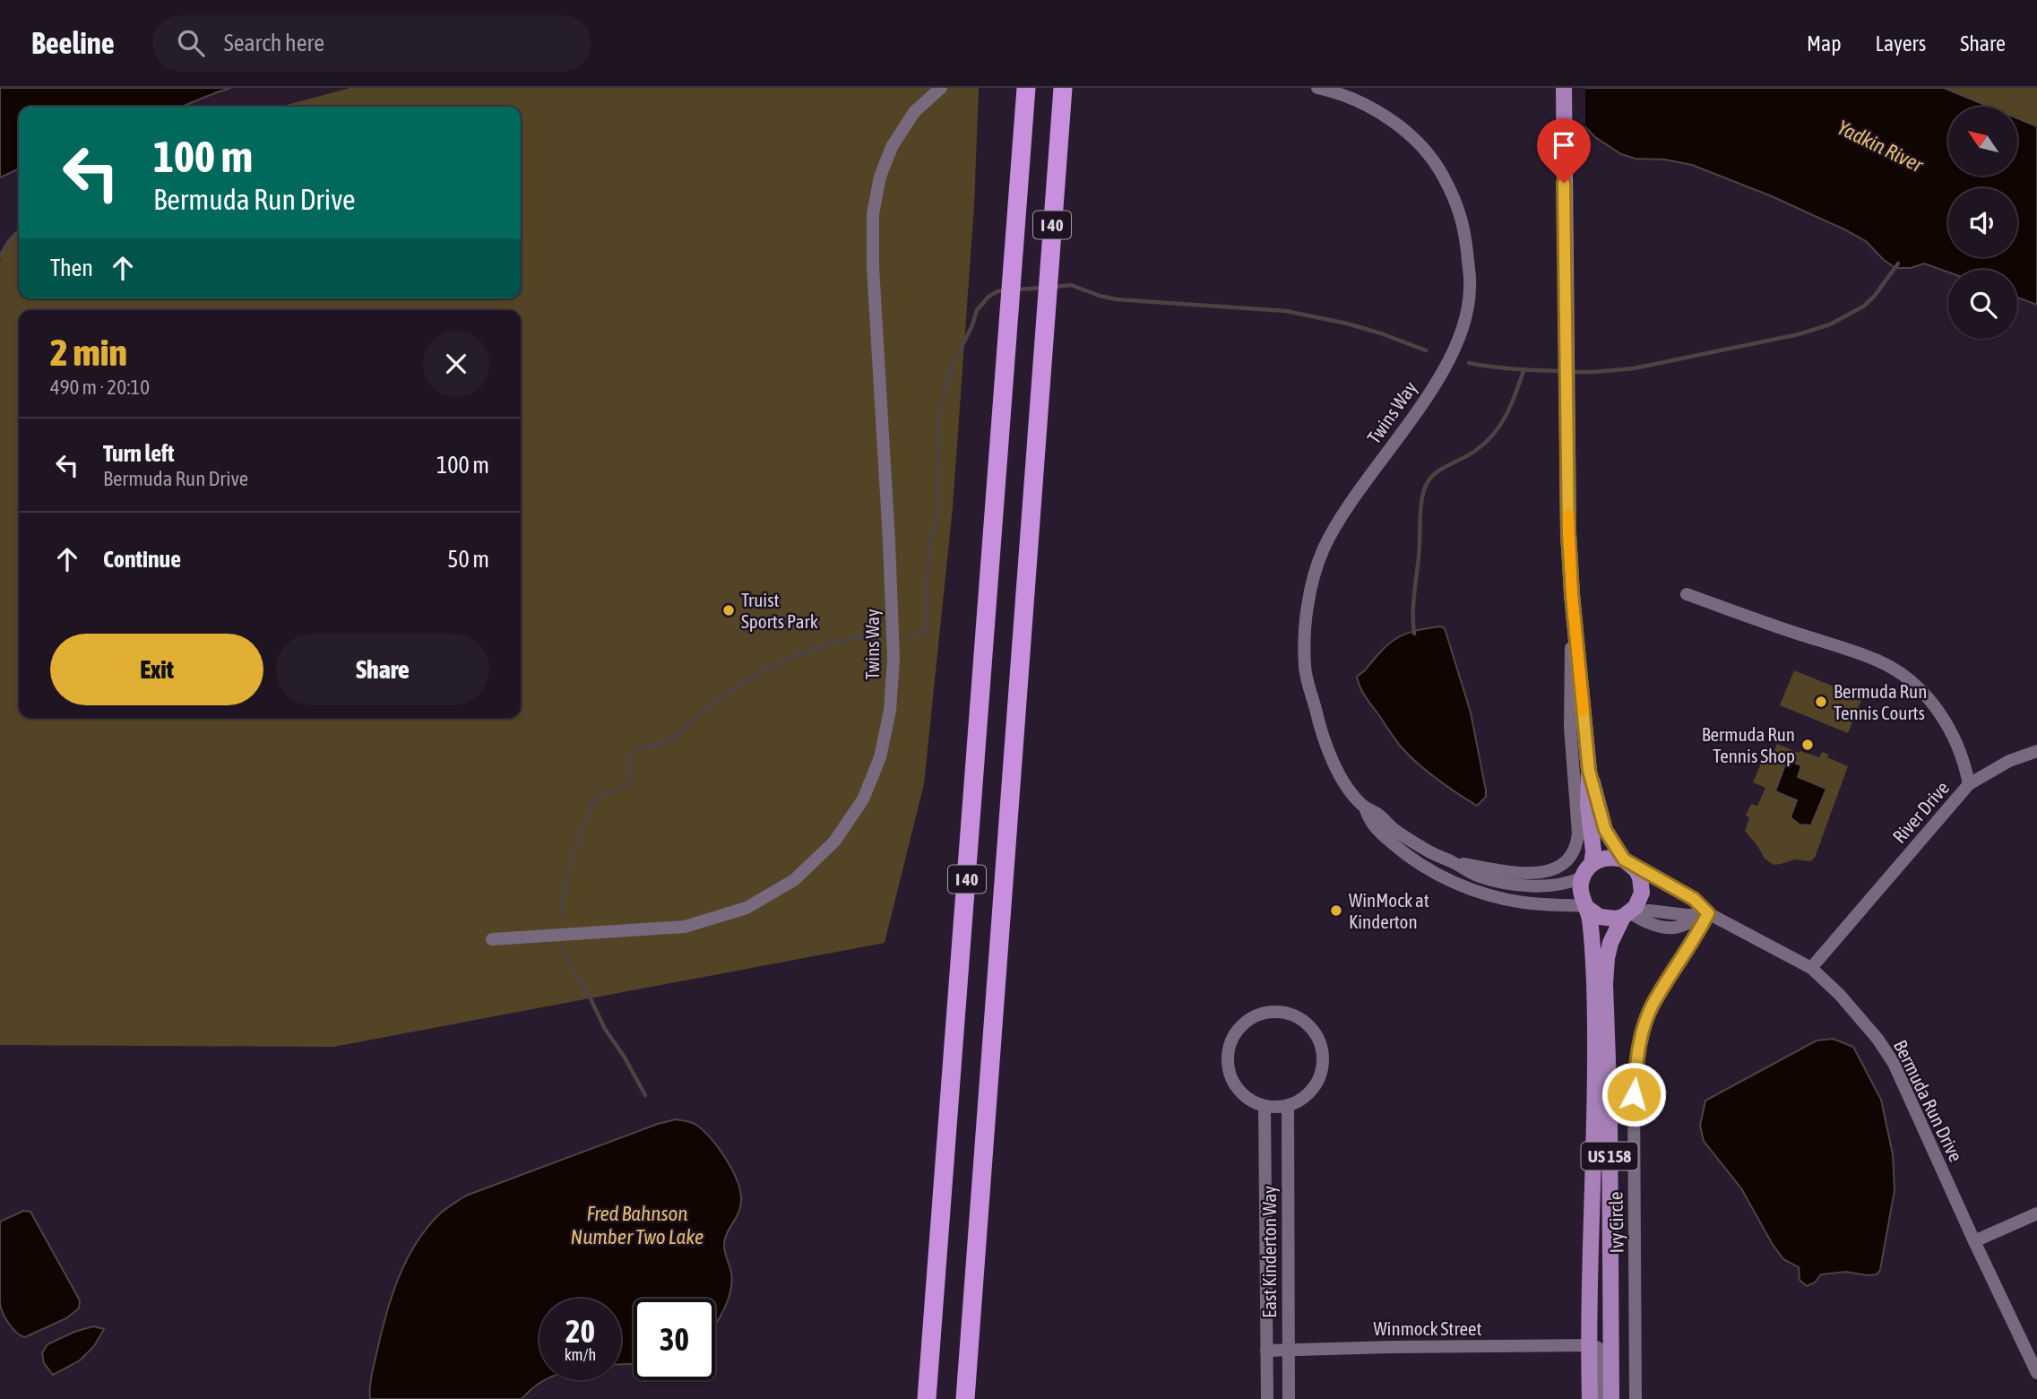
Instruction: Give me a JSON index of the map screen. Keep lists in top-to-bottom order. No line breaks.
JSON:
{"streets":{"highway":["I 40"],"main road":["US 158"],"street":["Twins Way","River Drive","Bermuda Run Drive","Ivy Circle","East Kinderton Way","Winmock Street"]},"crossings":[["Twins Way","Bermuda Run Drive"],["Twins Way","US 158"],["River Drive","Bermuda Run Drive"],["Bermuda Run Drive","US 158"],["Bermuda Run Drive","Ivy Circle"],["US 158","Winmock Street"],["East Kinderton Way","Winmock Street"]],"water":["Yadkin River","Fred Bahnson Number Two Lake"],"places":["Truist Sports Park","Bermuda Run Tennis Courts","Bermuda Run Tennis Shop","WinMock at Kinderton"],"north":"top left","page":{"header":"Beeline","search":"Search here","nav":["Map","Layers","Share"],"turn":["100 m","Bermuda Run Drive"],"then":"Then","heading":["2 min","490 m · 20:10"],"list":[{"name":"Turn left","note":"Bermuda Run Drive","value":"100 m"},{"name":"Continue","value":"50 m"}],"buttons":["Exit","Share"],"speed":"20 km/h","limit":"30"}}
